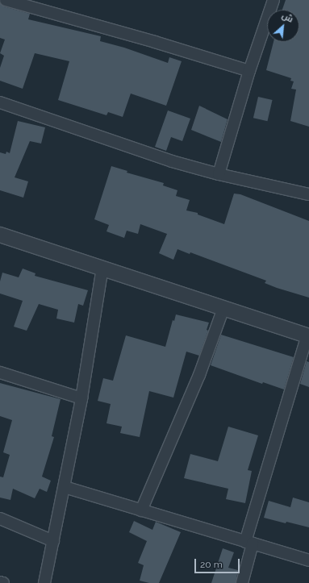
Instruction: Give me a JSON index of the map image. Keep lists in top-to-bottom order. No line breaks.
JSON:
{"scale_bar":"20 m","north":"top right"}
